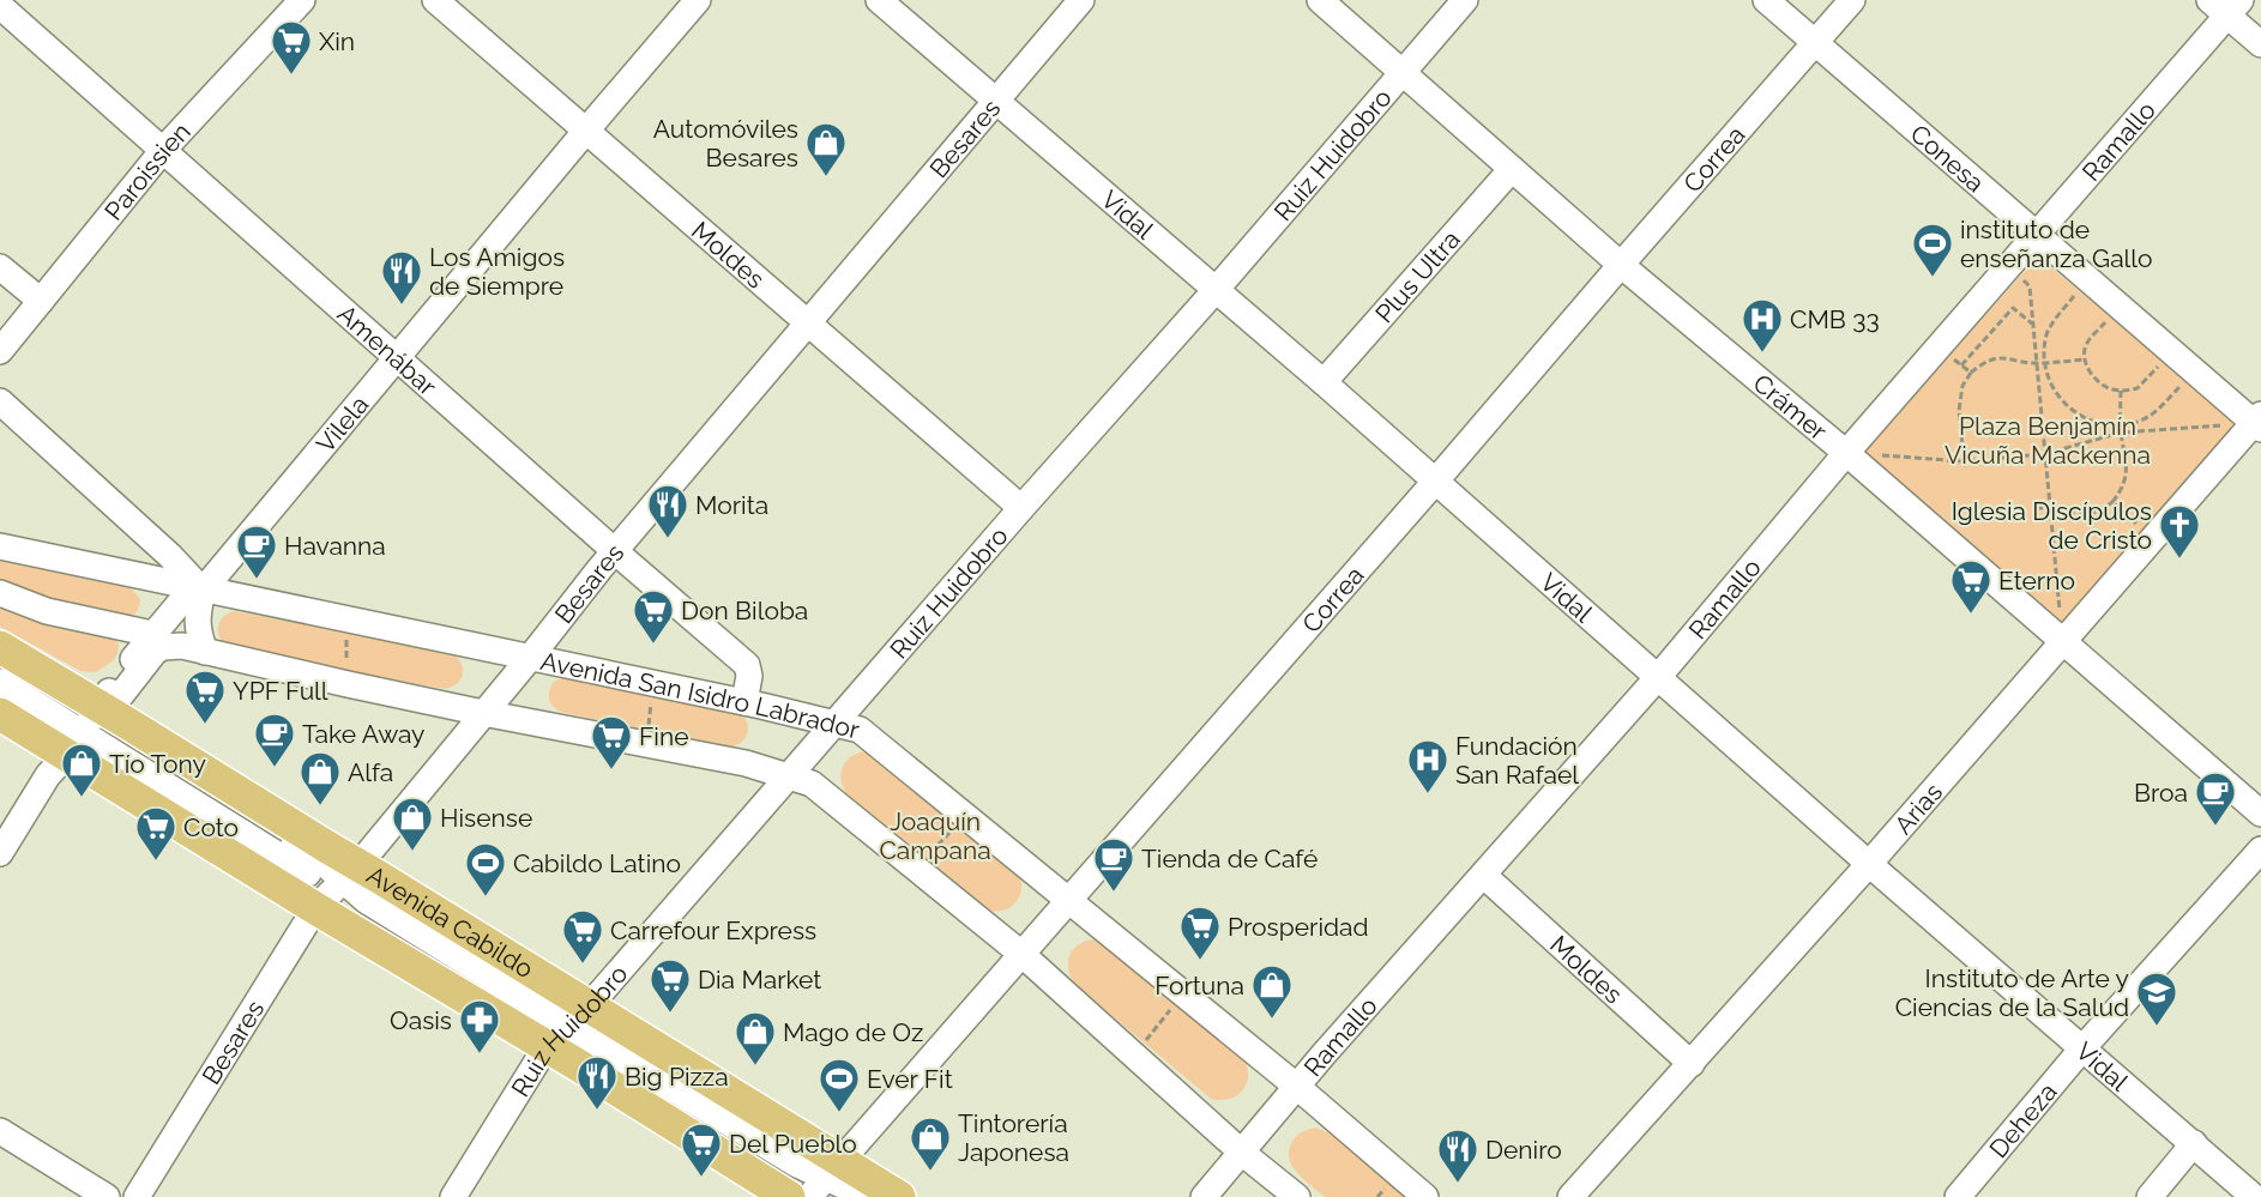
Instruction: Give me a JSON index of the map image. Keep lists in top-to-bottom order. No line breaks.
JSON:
{"streets":{"main road":["Avenida Cabildo"],"street":["Besares","Ramallo","Ruiz Huidobro","Conesa","Correa","Paroissien","Vidal","Moldes","Plus Ultra","Amenábar","Crámer","Vilela","Avenida San Isidro Labrador","Arias","Deheza"]},"crossings":[["Besares","Vidal"],["Besares","Moldes"],["Besares","Amenábar"],["Besares","Avenida San Isidro Labrador"],["Besares","Avenida Cabildo"],["Ramallo","Conesa"],["Ramallo","Vidal"],["Ramallo","Moldes"],["Ramallo","Crámer"],["Ramallo","Avenida San Isidro Labrador"],["Ruiz Huidobro","Vidal"],["Ruiz Huidobro","Moldes"],["Ruiz Huidobro","Crámer"],["Ruiz Huidobro","Avenida San Isidro Labrador"],["Ruiz Huidobro","Avenida Cabildo"],["Conesa","Correa"],["Conesa","Arias"],["Correa","Vidal"],["Correa","Crámer"],["Correa","Avenida San Isidro Labrador"],["Correa","Avenida Cabildo"],["Paroissien","Amenábar"],["Vidal","Plus Ultra"],["Vidal","Arias"],["Vidal","Deheza"],["Moldes","Vilela"],["Moldes","Arias"],["Plus Ultra","Crámer"],["Amenábar","Vilela"],["Amenábar","Avenida San Isidro Labrador"],["Crámer","Arias"],["Vilela","Avenida San Isidro Labrador"],["Vilela","Avenida Cabildo"]],"parks":["Plaza Benjamín Vicuña Mackenna","Joaquín Campana"],"places":{"supermarket":["Xin","Eterno","Don Biloba","YPF Full","Fine","Coto","Prosperidad","Carrefour Express","Dia Market","Del Pueblo"],"shop":["Automóviles Besares","Tío Tony","Alfa","Hisense","Fortuna","Mago de Oz","Tintorería Japonesa"],"sports":["instituto de enseñanza Gallo","Cabildo Latino","Ever Fit"],"restaurant":["Los Amigos de Siempre","Morita","Big Pizza","Deniro"],"hospital":["CMB 33","Fundación San Rafael"],"church":["Iglesia Discípulos de Cristo"],"cafe":["Havanna","Take Away","Broa","Tienda de Café"],"school or university":["Instituto de Arte y Ciencias de la Salud"],"pharmacy":["Oasis"]}}
